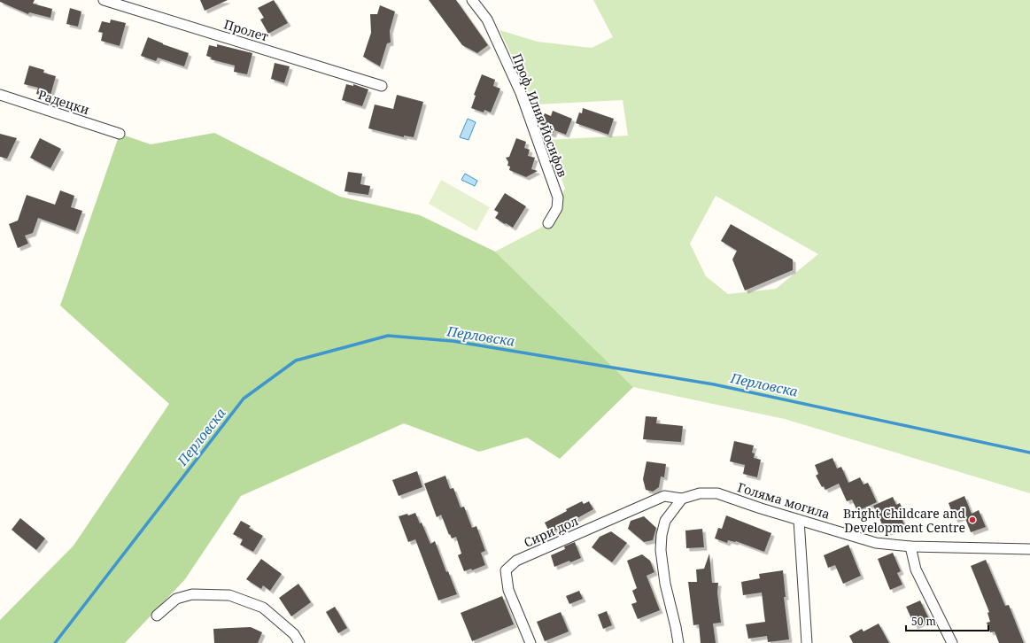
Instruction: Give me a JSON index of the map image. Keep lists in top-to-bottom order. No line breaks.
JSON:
{"streets":{"street":["Пролет","Радецки","Проф. Илия Йосифов","Голяма могила","Сири дол"]},"crossings":[["Голяма могила","Сири дол"]],"water":["Перловска"],"places":["Bright Childcare and Development Centre"],"scale_bar":"50 m"}
